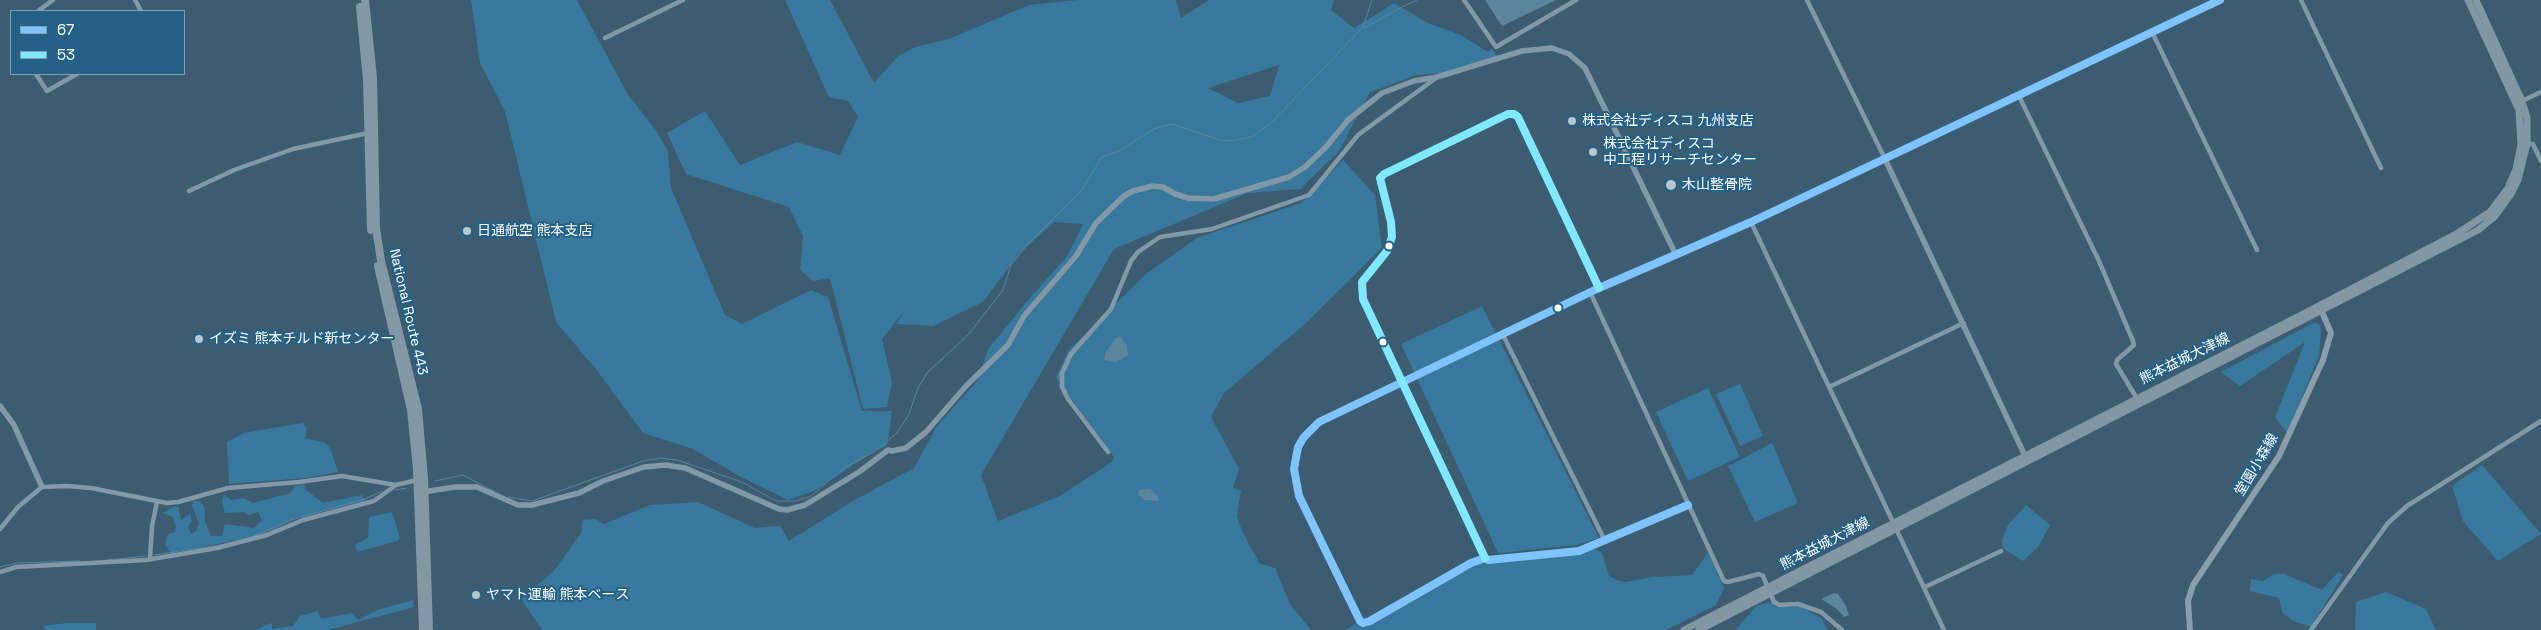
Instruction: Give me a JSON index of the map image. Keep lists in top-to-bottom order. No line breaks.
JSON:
{"streets":{"highway":["National Route 443"],"main road":["熊本益城大津線","堂園小森線"]},"crossings":[["熊本益城大津線","堂園小森線"]],"places":["株式会社ディスコ 九州支店","株式会社ディスコ 中工程リサーチセンター","木山整骨院","日通航空 熊本支店","イズミ 熊本チルド新センター","ヤマト運輸 熊本ベース"],"lines":["transit line 67","transit line 53"],"legend":["67","53"]}
